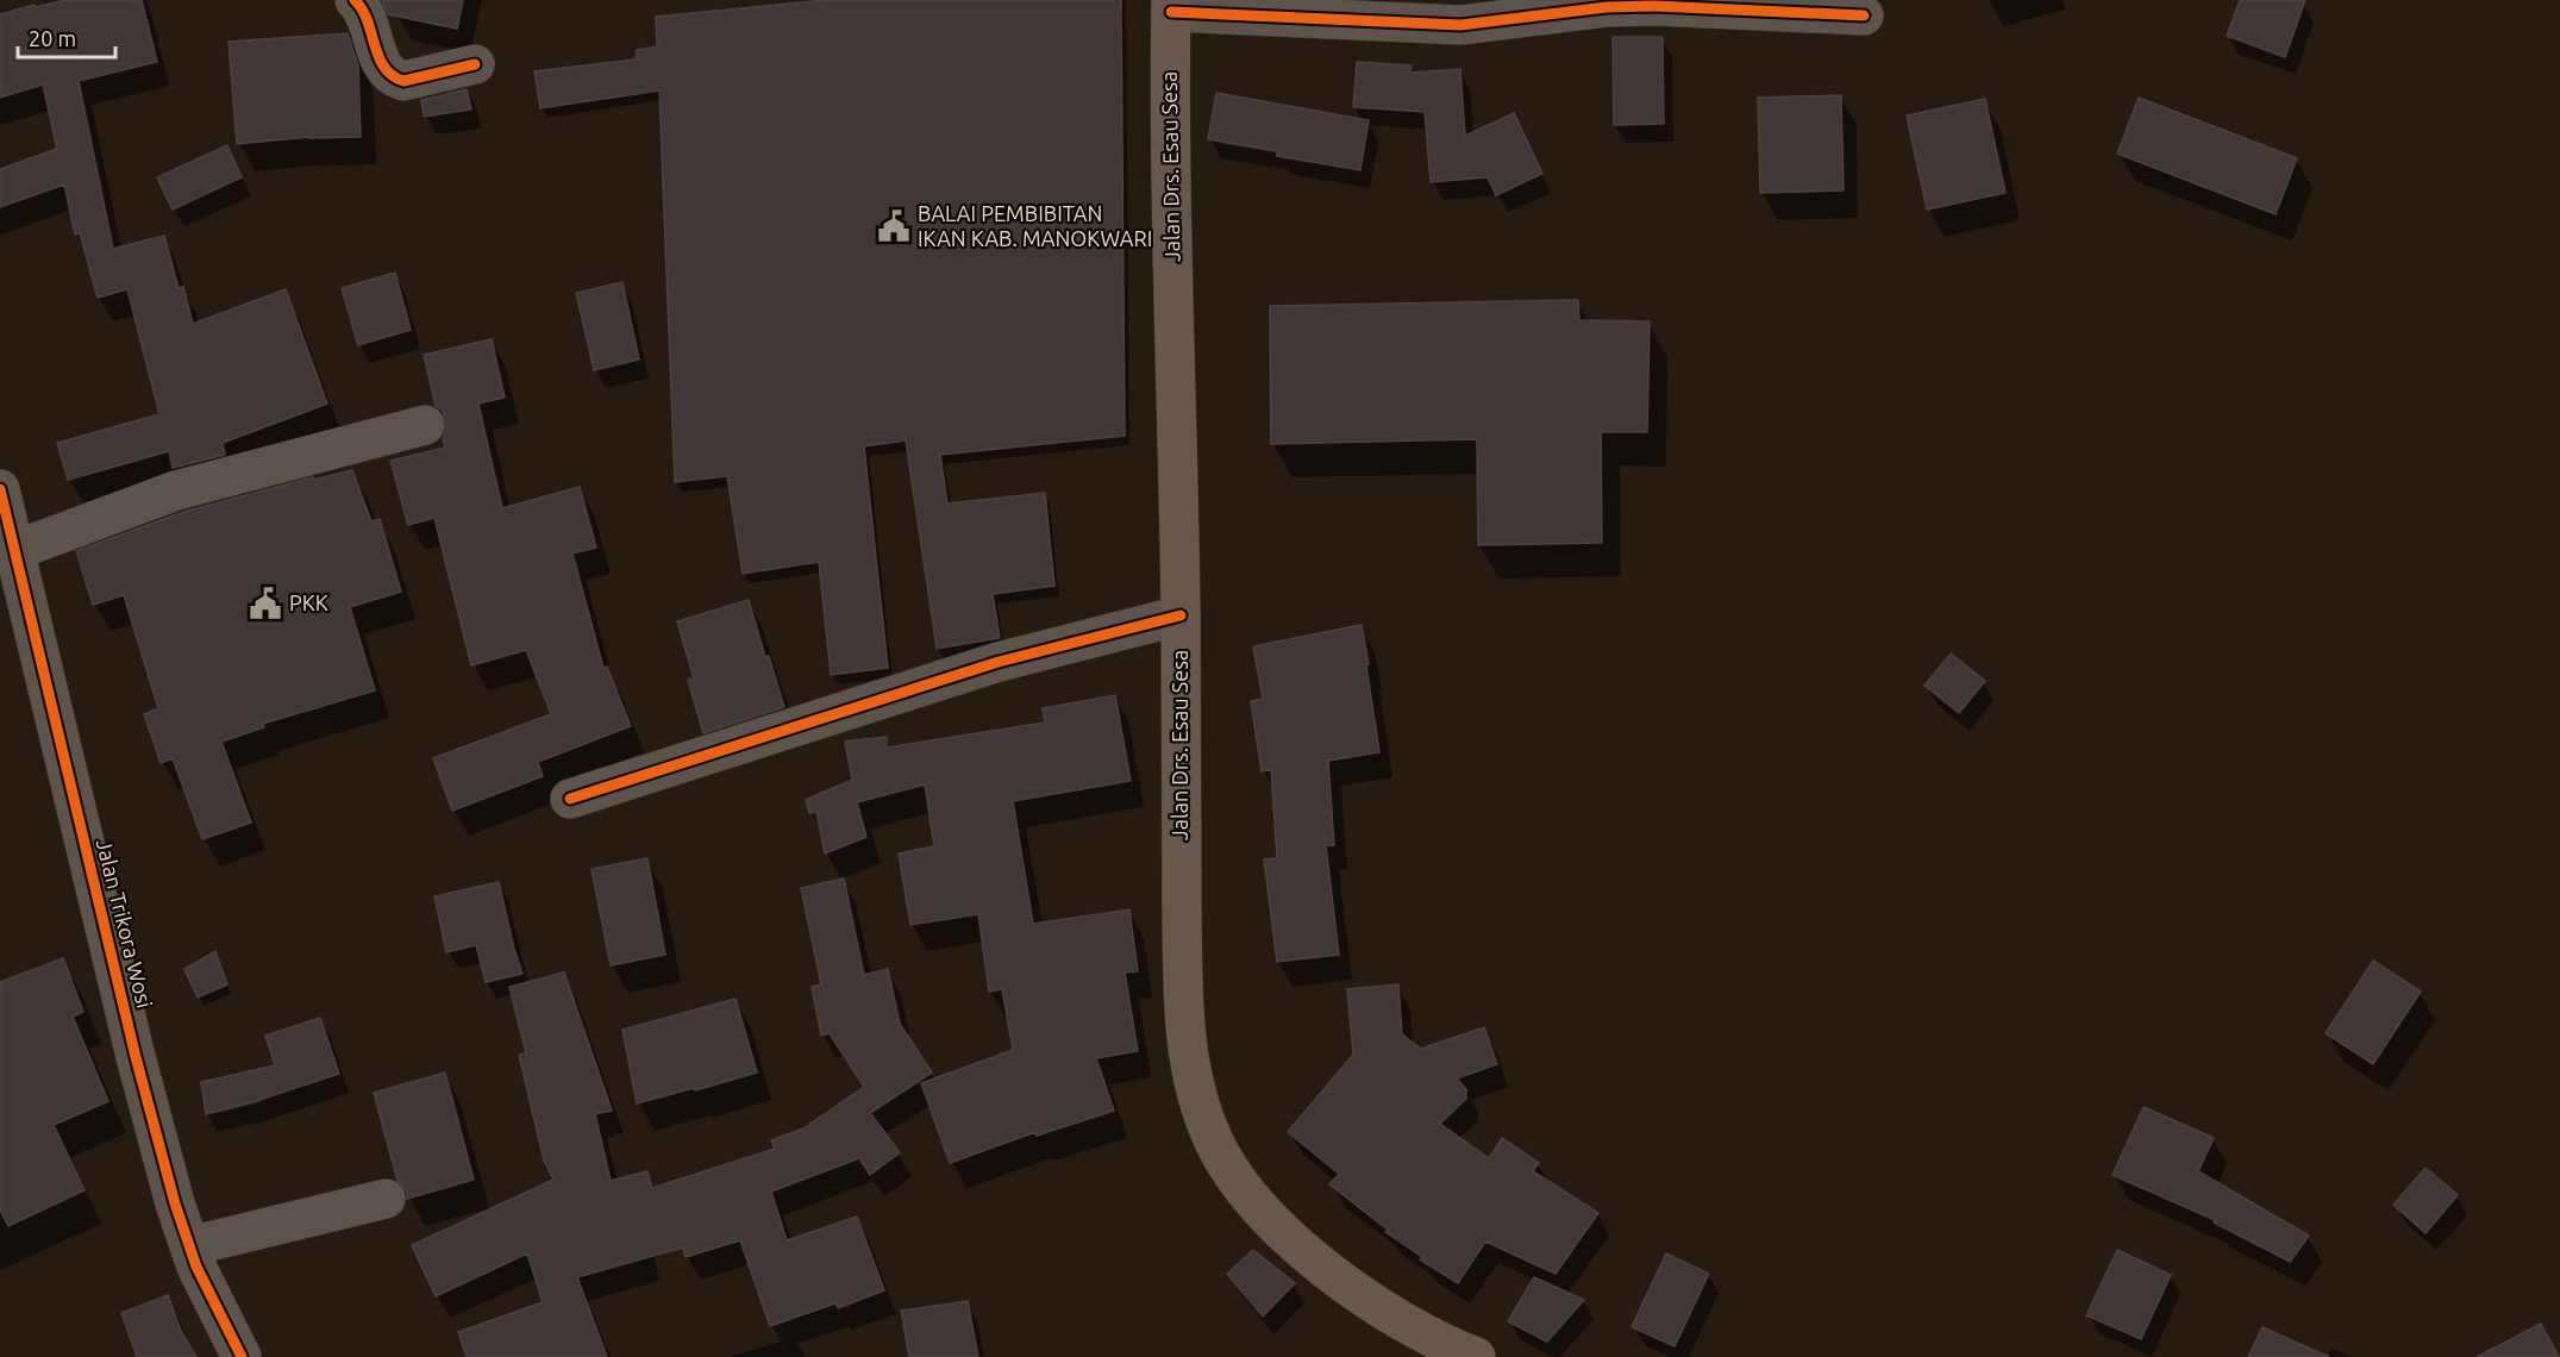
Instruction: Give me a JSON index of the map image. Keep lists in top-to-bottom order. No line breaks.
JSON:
{"streets":{"highway":["Jalan Drs. Esau Sesa"],"street":["Jalan Trikora Wosi"]},"places":{"public building":["BALAI PEMBIBITAN IKAN KAB. MANOKWARI","PKK"]},"scale_bar":"20 m"}
